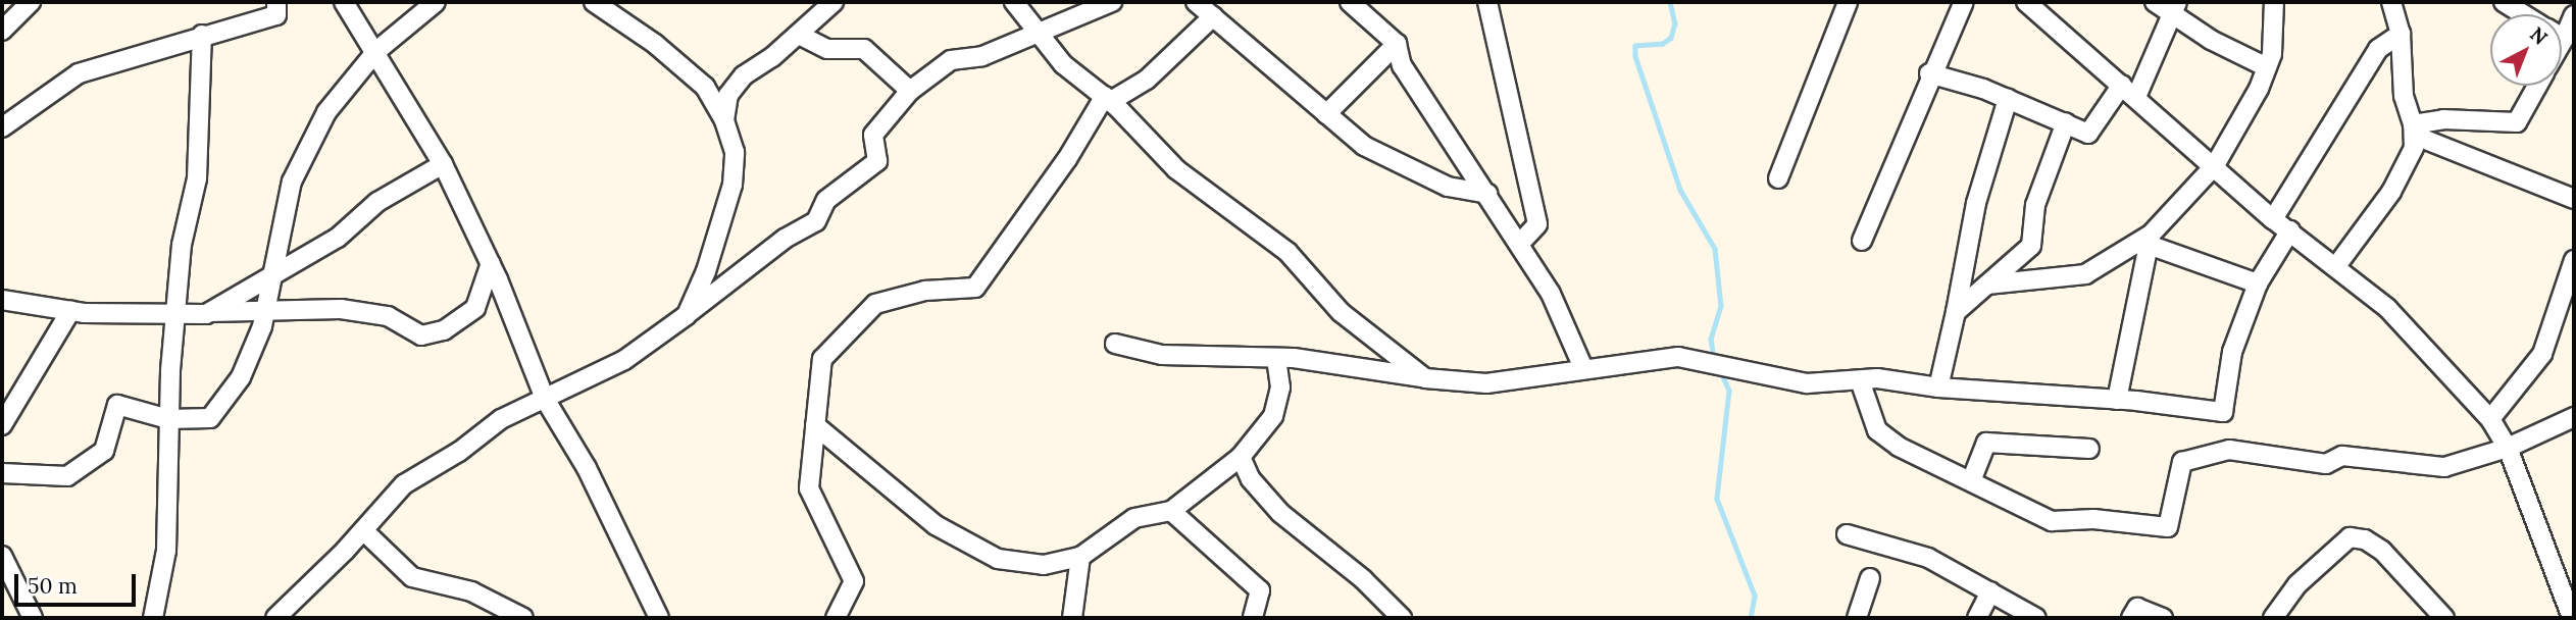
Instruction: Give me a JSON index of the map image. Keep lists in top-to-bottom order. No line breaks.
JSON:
{"scale_bar":"50 m","north":"top right"}
